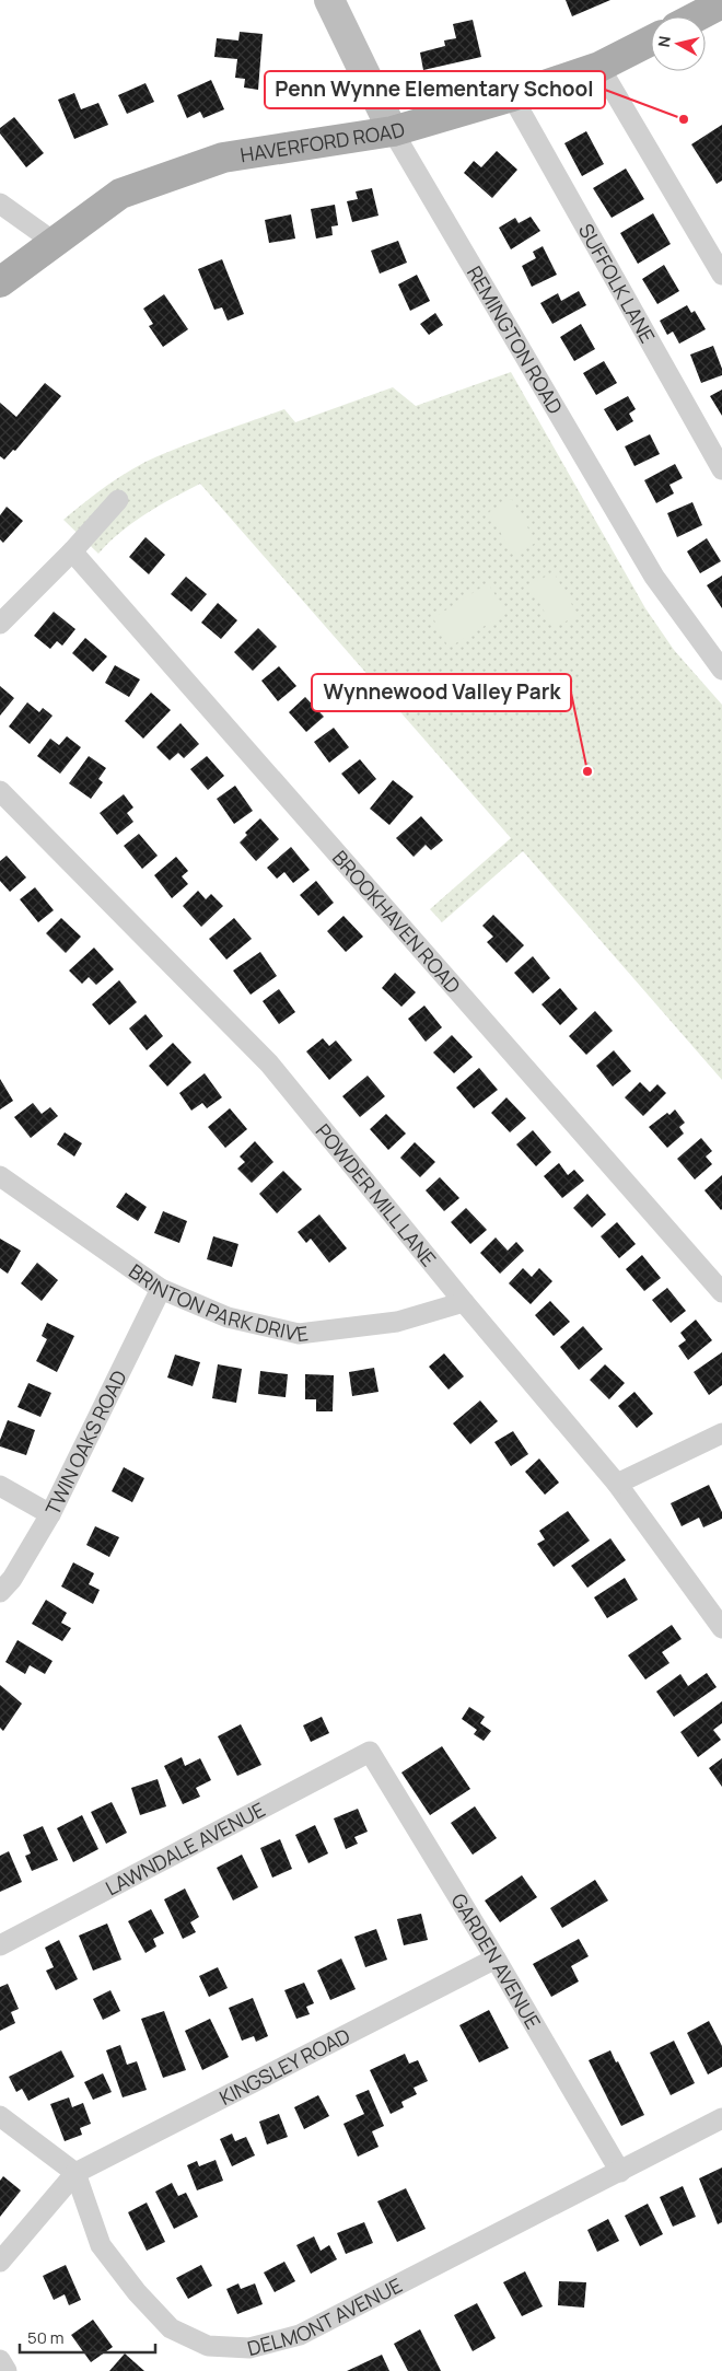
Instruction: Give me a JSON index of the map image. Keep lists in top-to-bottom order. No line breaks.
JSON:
{"streets":{"main road":["HAVERFORD ROAD","REMINGTON ROAD"],"street":["SUFFOLK LANE","BROOKHAVEN ROAD","POWDER MILL LANE","BRINTON PARK DRIVE","TWIN OAKS ROAD","LAWNDALE AVENUE","GARDEN AVENUE","KINGSLEY ROAD","DELMONT AVENUE"]},"crossings":[["HAVERFORD ROAD","SUFFOLK LANE"],["HAVERFORD ROAD","REMINGTON ROAD"],["POWDER MILL LANE","BRINTON PARK DRIVE"],["BRINTON PARK DRIVE","TWIN OAKS ROAD"],["LAWNDALE AVENUE","GARDEN AVENUE"],["GARDEN AVENUE","KINGSLEY ROAD"],["GARDEN AVENUE","DELMONT AVENUE"],["KINGSLEY ROAD","DELMONT AVENUE"]],"places":["Penn Wynne Elementary School","Wynnewood Valley Park"],"scale_bar":"50 m","north":"left"}
